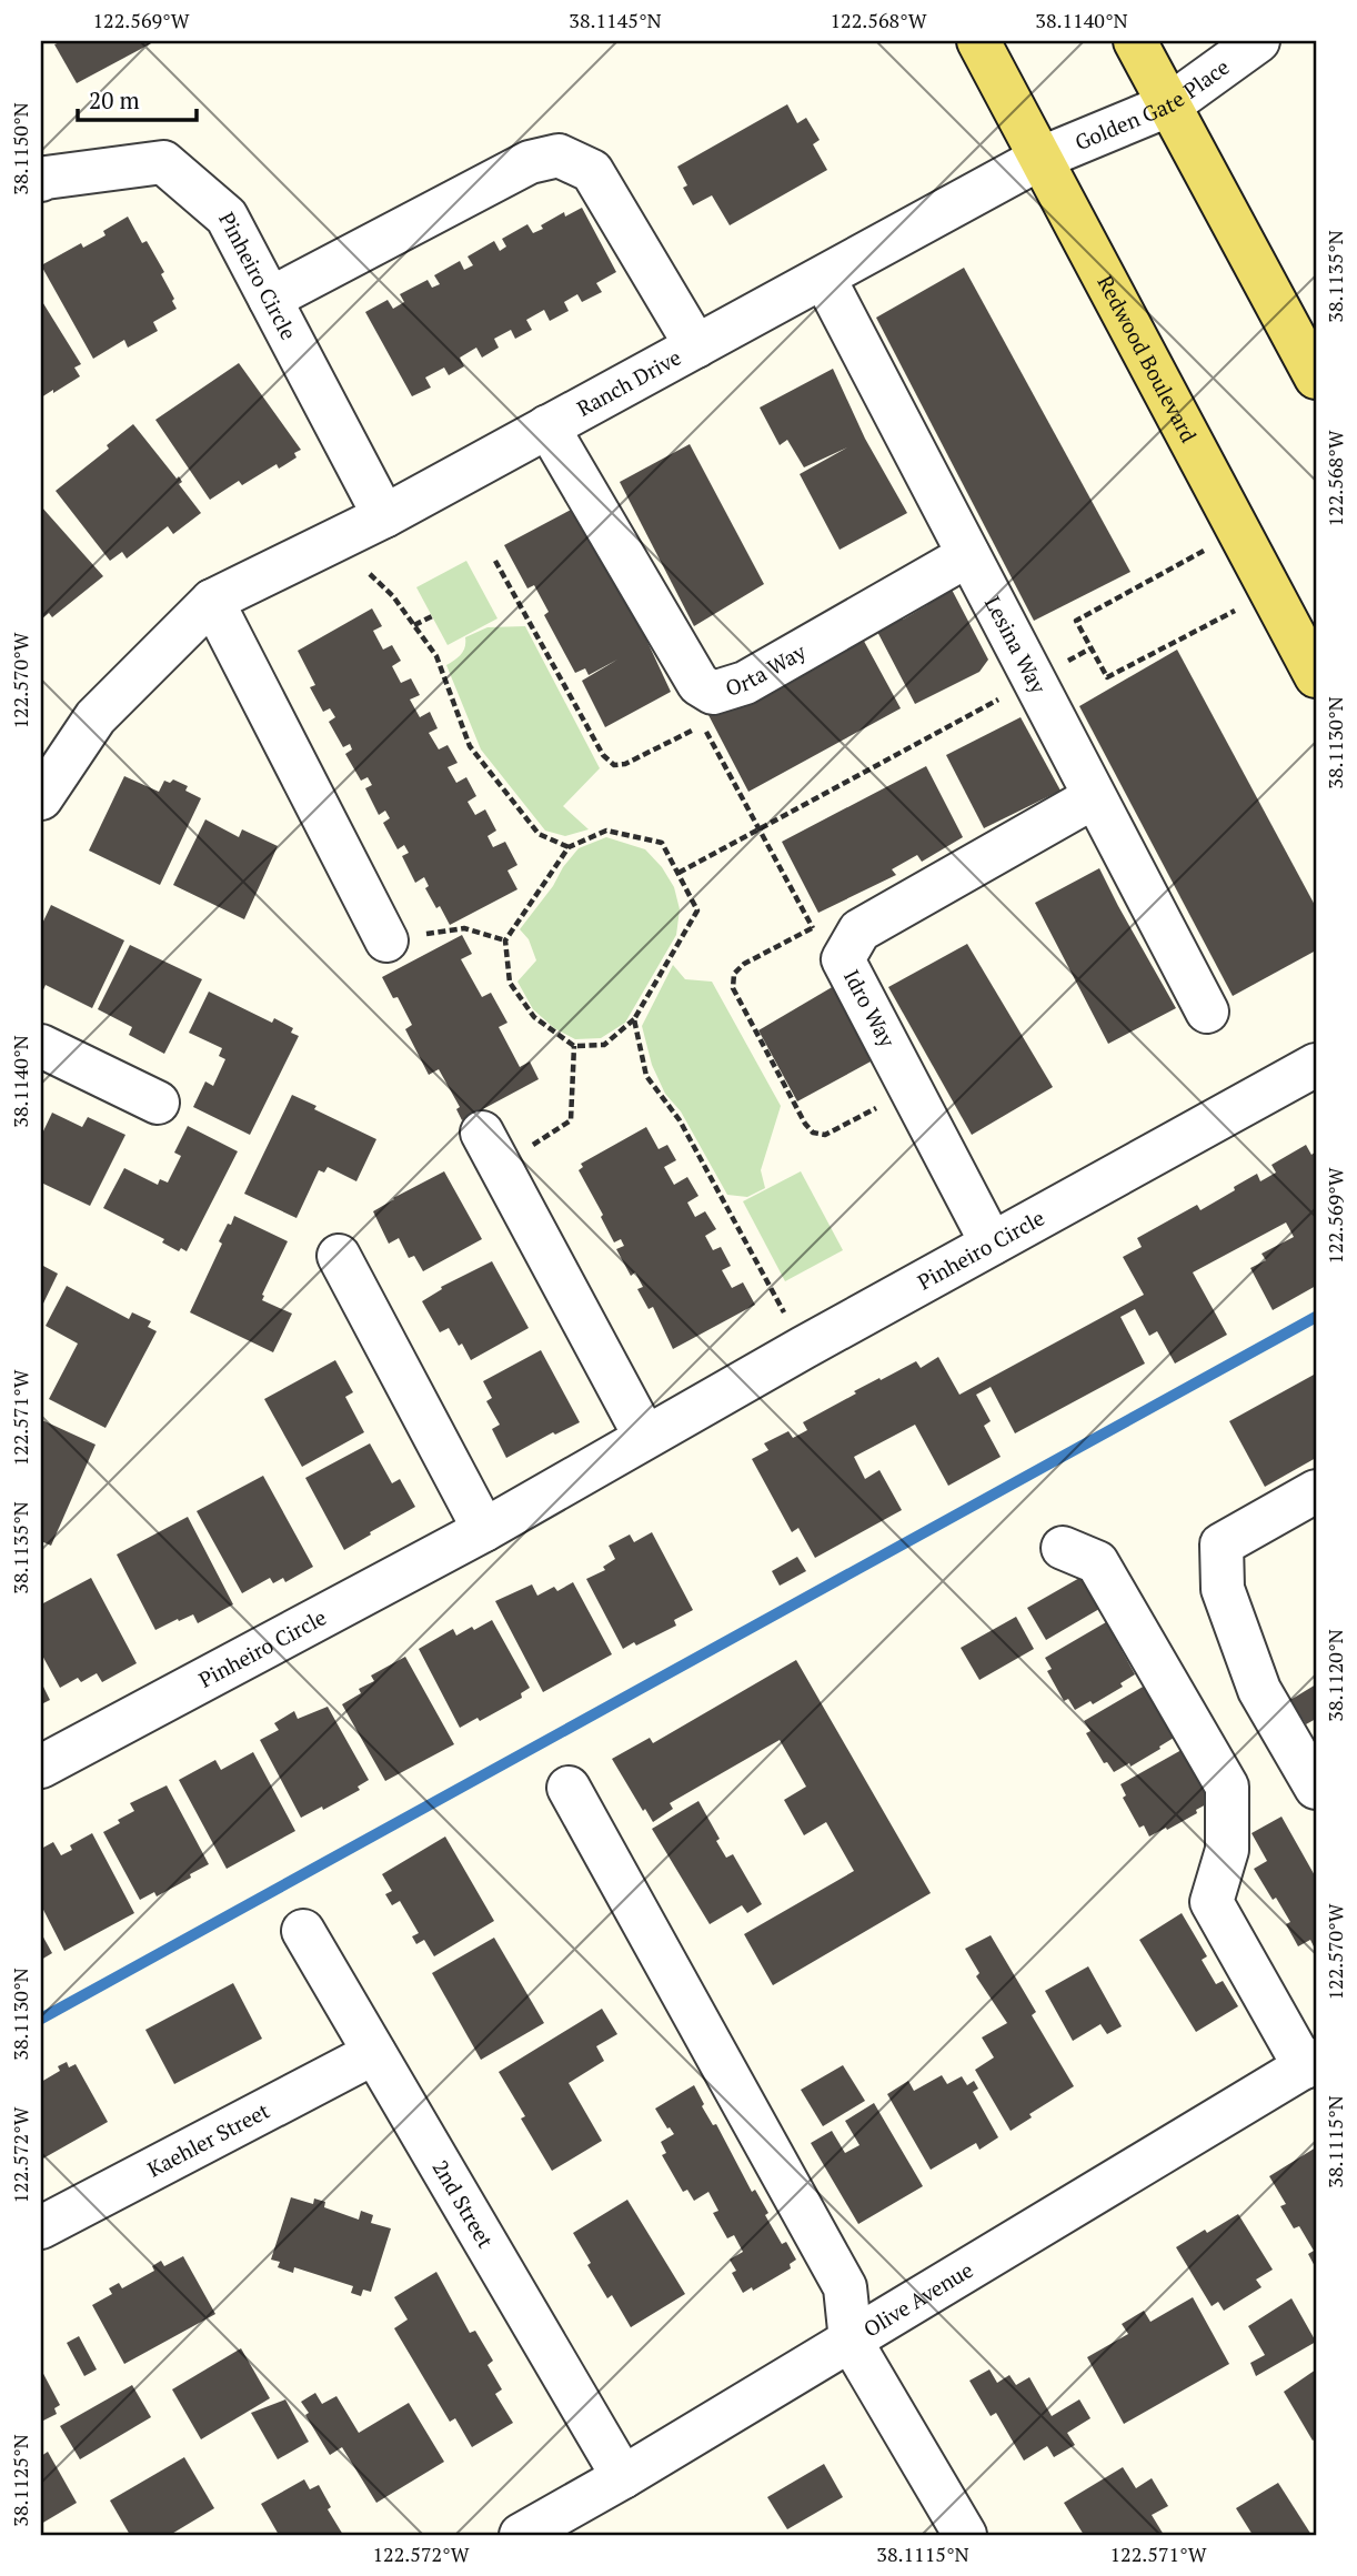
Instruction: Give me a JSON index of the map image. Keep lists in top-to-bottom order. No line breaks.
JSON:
{"streets":{"main road":["Redwood Boulevard"],"street":["Golden Gate Place","Pinheiro Circle","Ranch Drive","Lesina Way","Orta Way","Idro Way","Kaehler Street","2nd Street","Olive Avenue"]},"crossings":[["Golden Gate Place","Redwood Boulevard"],["Golden Gate Place","Ranch Drive"],["Pinheiro Circle","Ranch Drive"],["Pinheiro Circle","Idro Way"],["Redwood Boulevard","Ranch Drive"],["Ranch Drive","Lesina Way"],["Ranch Drive","Orta Way"],["Lesina Way","Orta Way"],["Kaehler Street","2nd Street"],["2nd Street","Olive Avenue"]],"scale_bar":"20 m","coordinates":["122.569°W","38.1145°N","122.568°W","38.1140°N","38.1150°N","38.1135°N","122.570°W","38.1130°N","122.571°W","38.1120°N","38.1115°N","122.572°W","38.1125°N"]}
